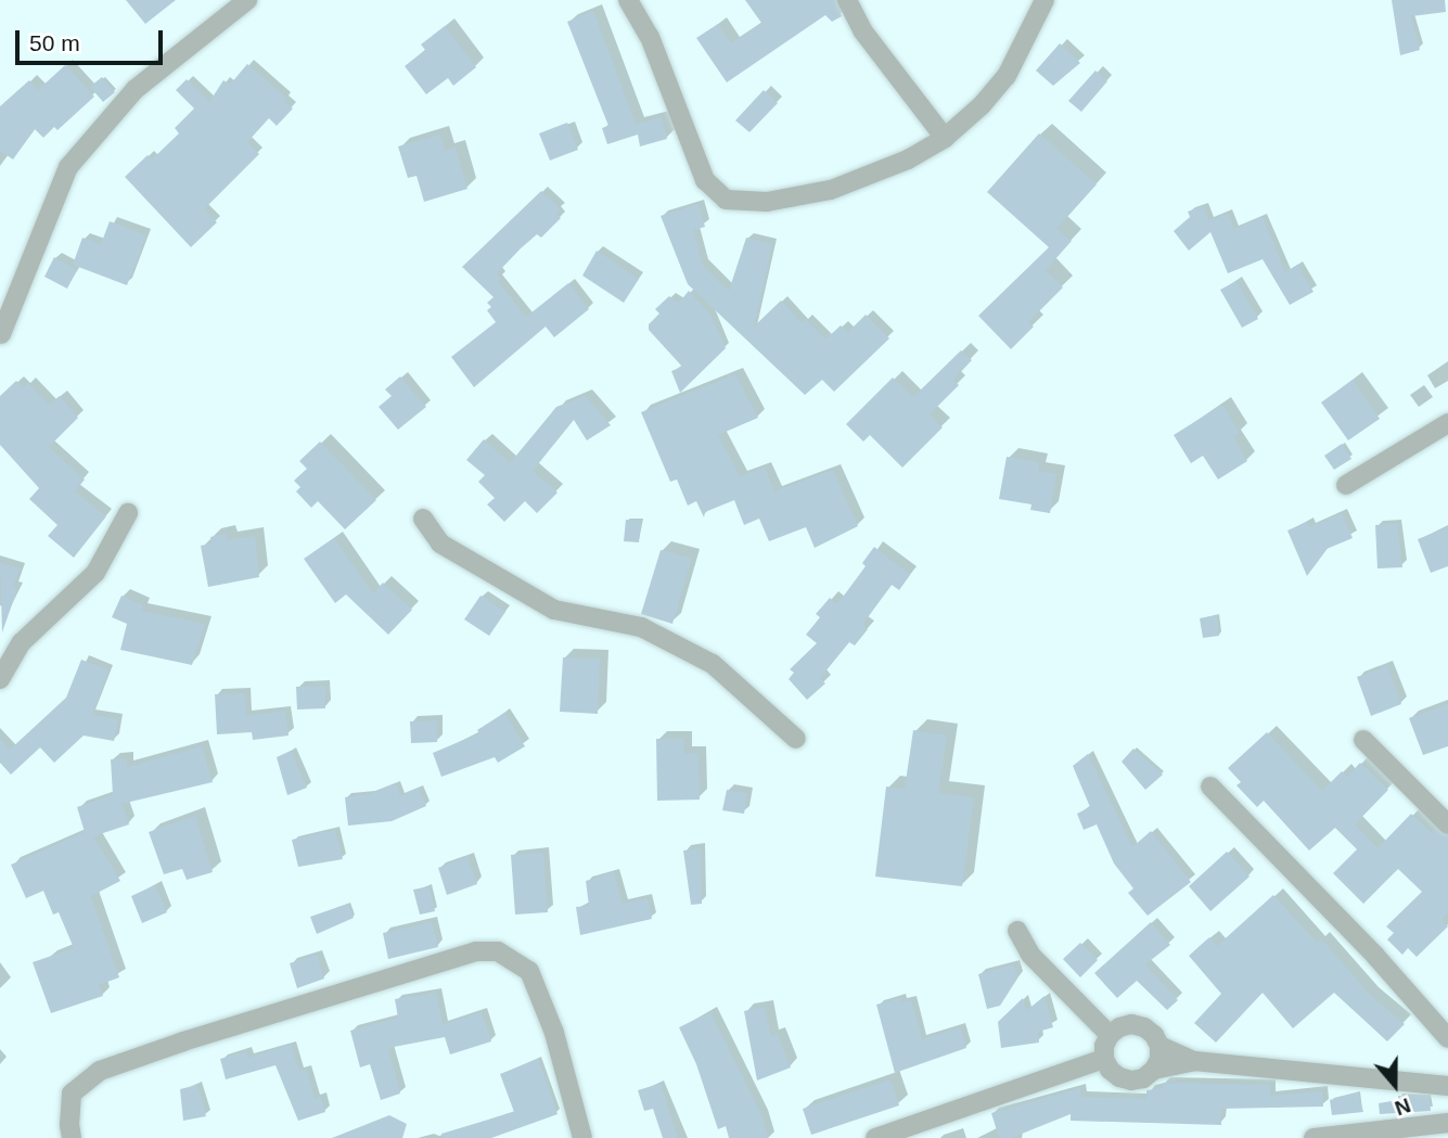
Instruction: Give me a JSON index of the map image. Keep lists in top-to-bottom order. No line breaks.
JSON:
{"scale_bar":"50 m","north":"bottom"}
